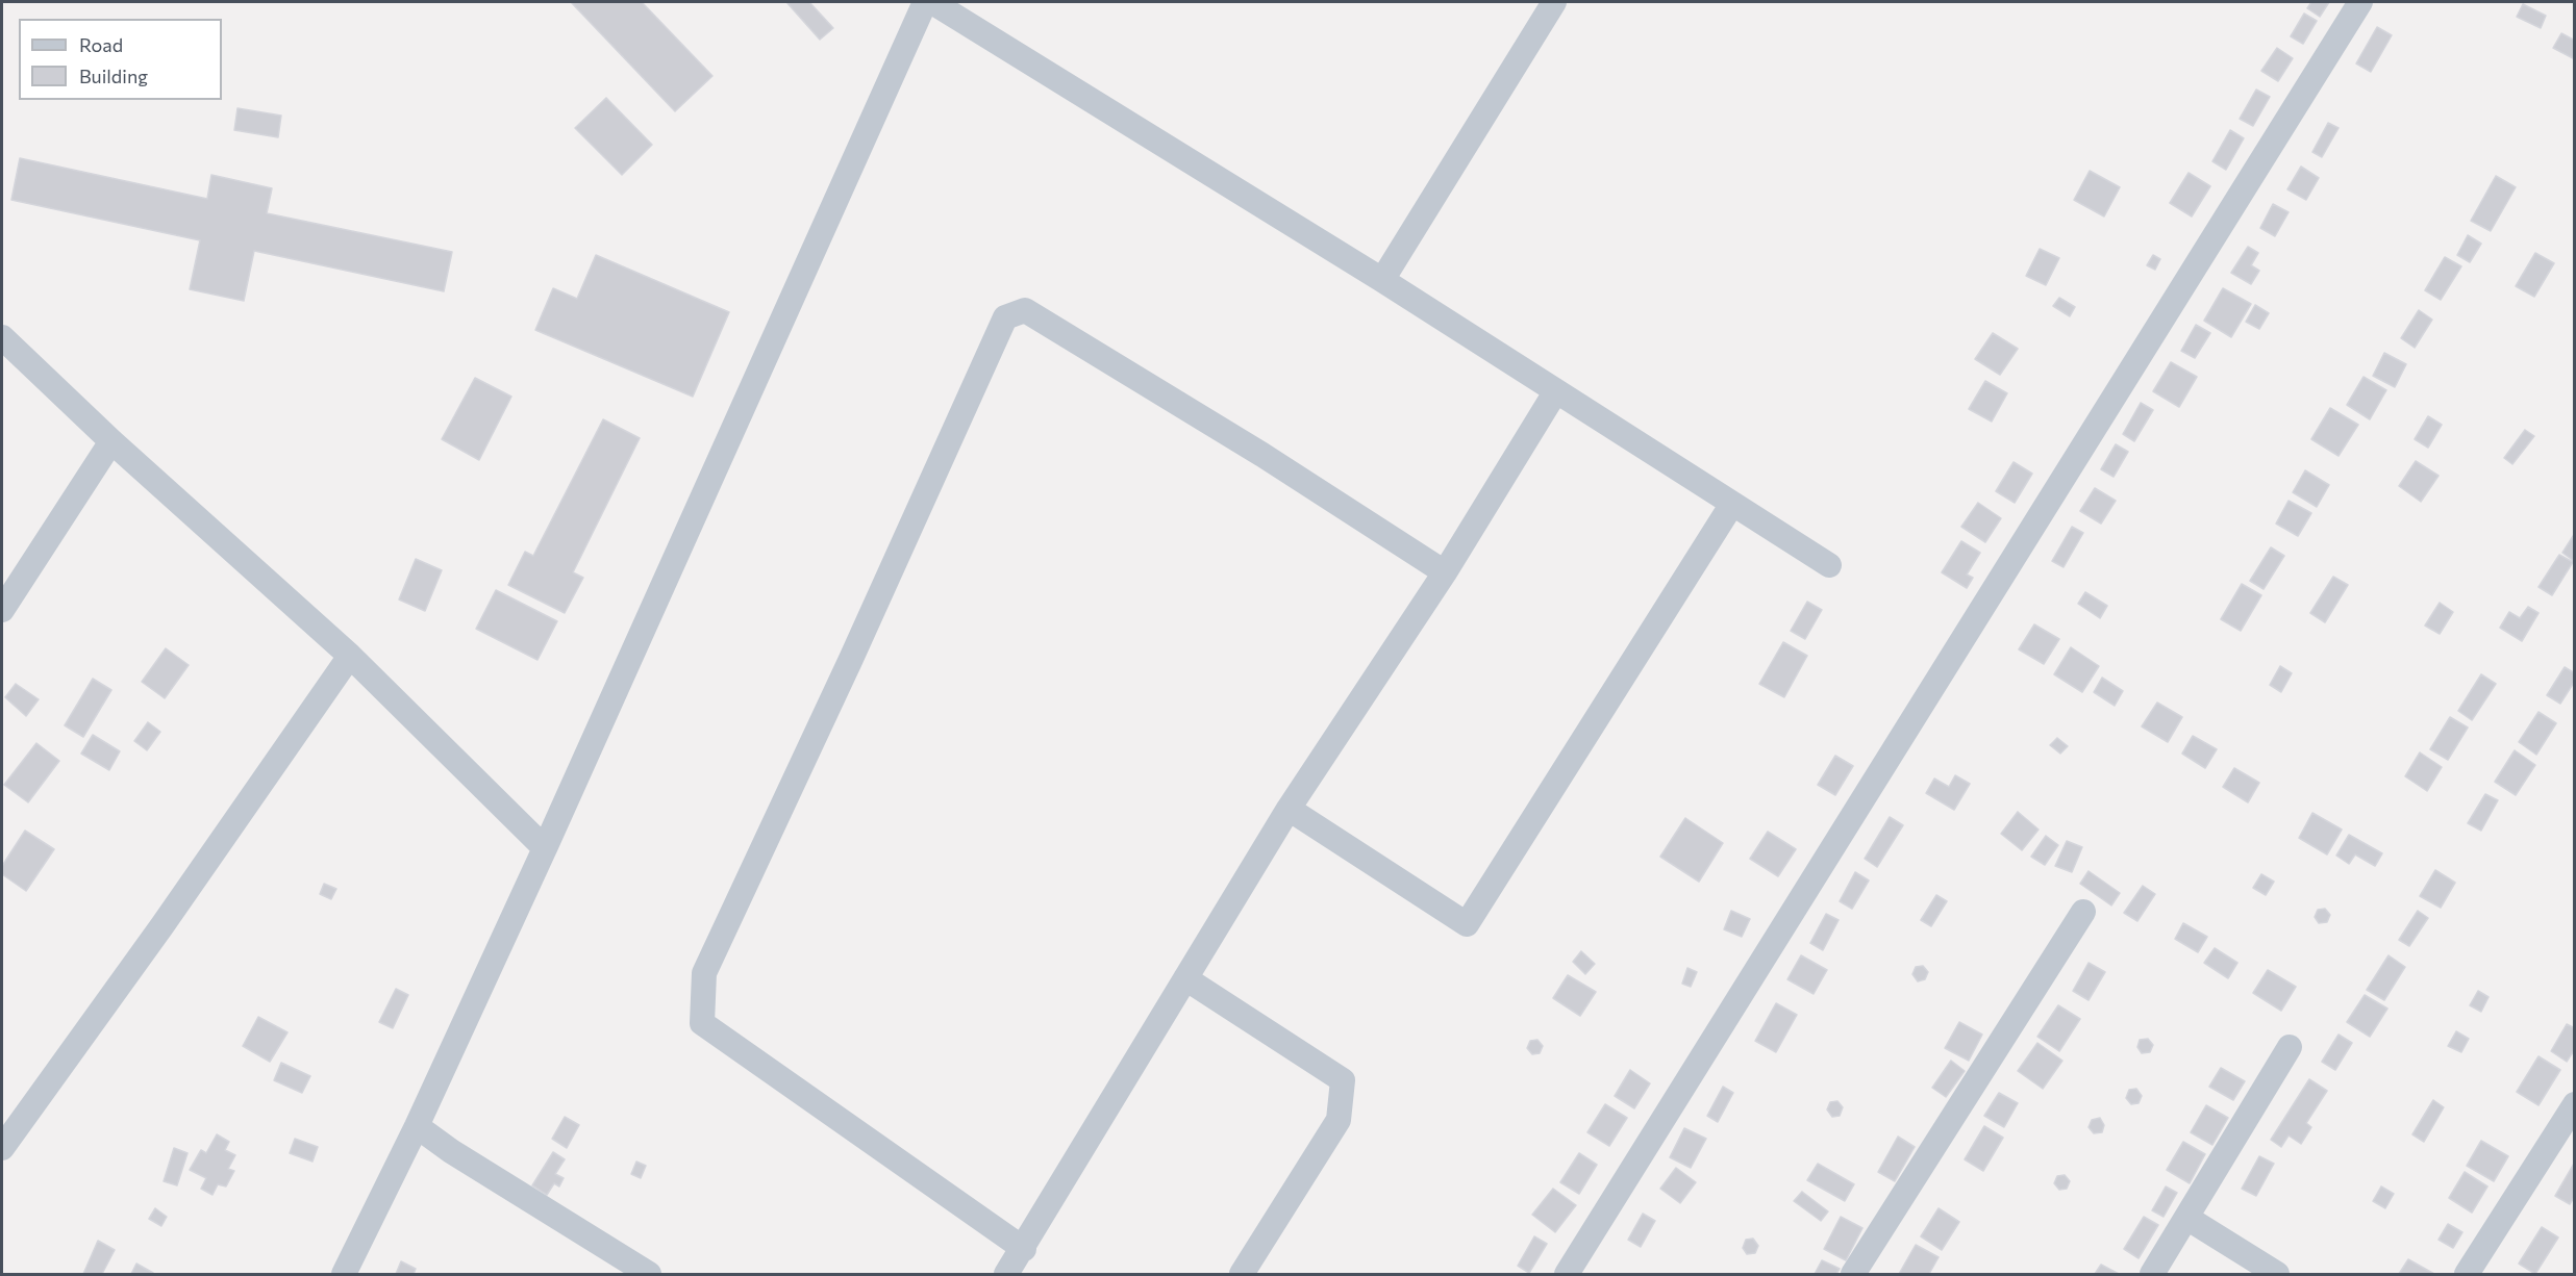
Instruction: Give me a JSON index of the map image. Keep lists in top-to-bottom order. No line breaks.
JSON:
{"legend":["Road","Building"]}
